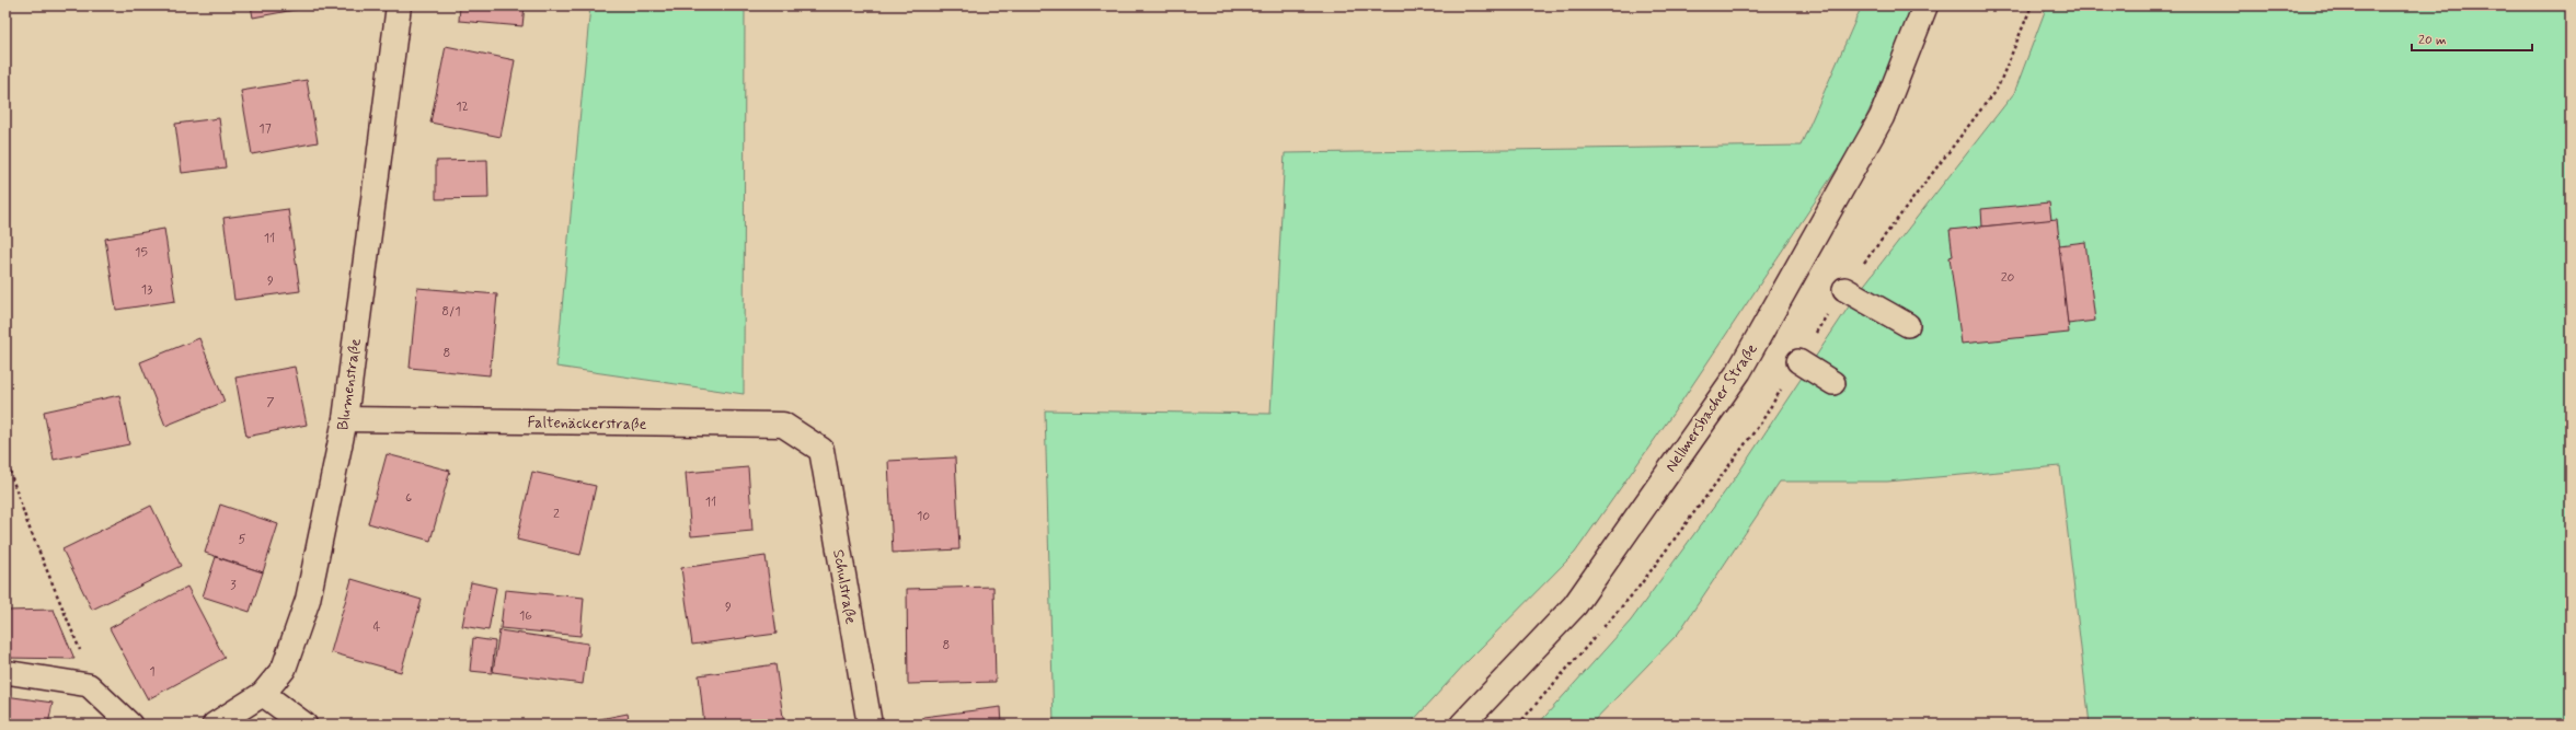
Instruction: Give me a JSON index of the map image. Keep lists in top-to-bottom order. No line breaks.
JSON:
{"streets":{"street":["Blumenstraße","Nellmersbacher Straße","Faltenäckerstraße","Schulstraße"]},"crossings":[["Blumenstraße","Faltenäckerstraße"],["Faltenäckerstraße","Schulstraße"]],"house_numbers":["12","17","11","15","20","9","13","8/1","8","7","6","11","2","10","5","3","9","16","4","8","1"],"scale_bar":"20 m"}
